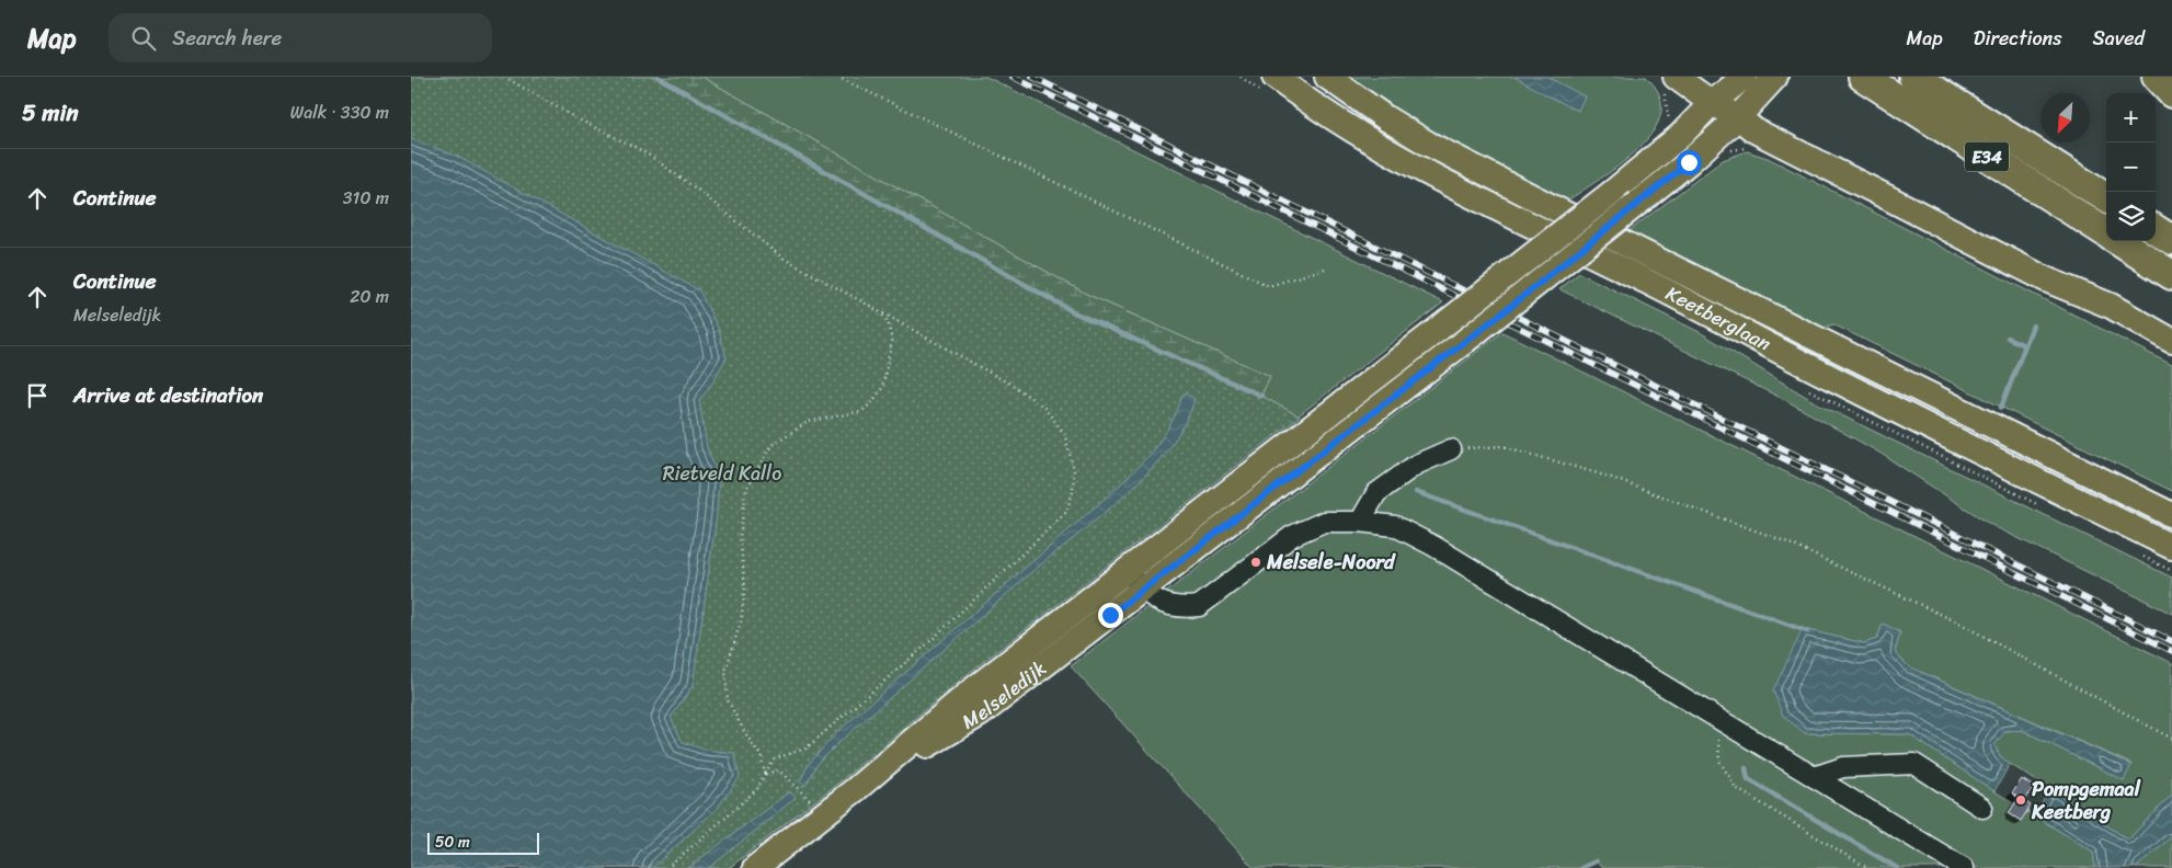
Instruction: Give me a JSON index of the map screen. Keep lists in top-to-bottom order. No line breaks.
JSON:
{"streets":{"highway":["E34"],"main road":["Keetberglaan","Melseledijk"]},"parks":["Rietveld Kallo"],"places":["Melsele-Noord","Pompgemaal Keetberg"],"scale_bar":"50 m","north":"bottom left","page":{"header":"Map","search":"Search here","nav":["Map","Directions","Saved"],"heading":["5 min","Walk · 330 m"],"map_buttons":["+","−"],"list":[["Continue","310 m"],["Continue","Melseledijk","20 m"],"Arrive at destination"],"scale":"50 m"}}
